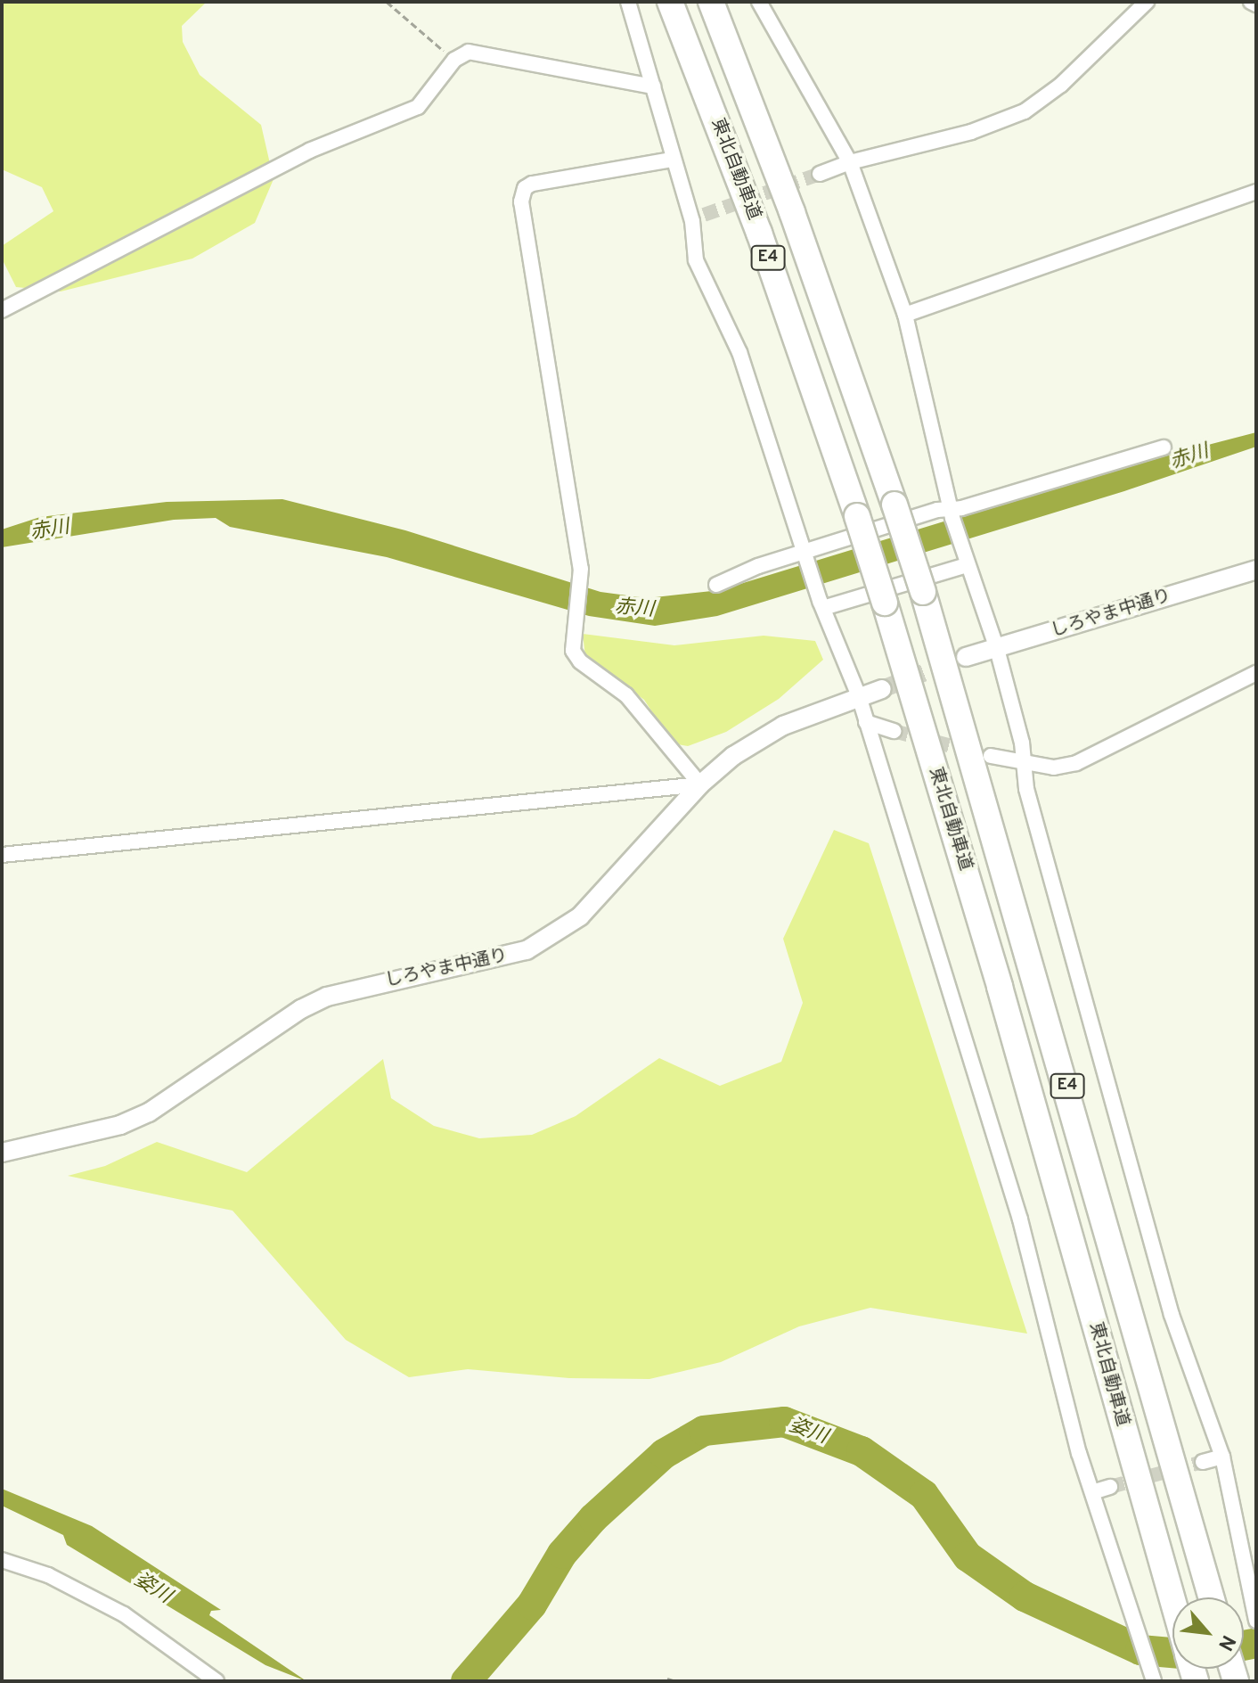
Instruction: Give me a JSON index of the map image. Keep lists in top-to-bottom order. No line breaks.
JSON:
{"streets":{"highway":["東北自動車道","E4"],"street":["しろやま中通り"]},"water":["赤川","姿川"],"north":"bottom right"}
